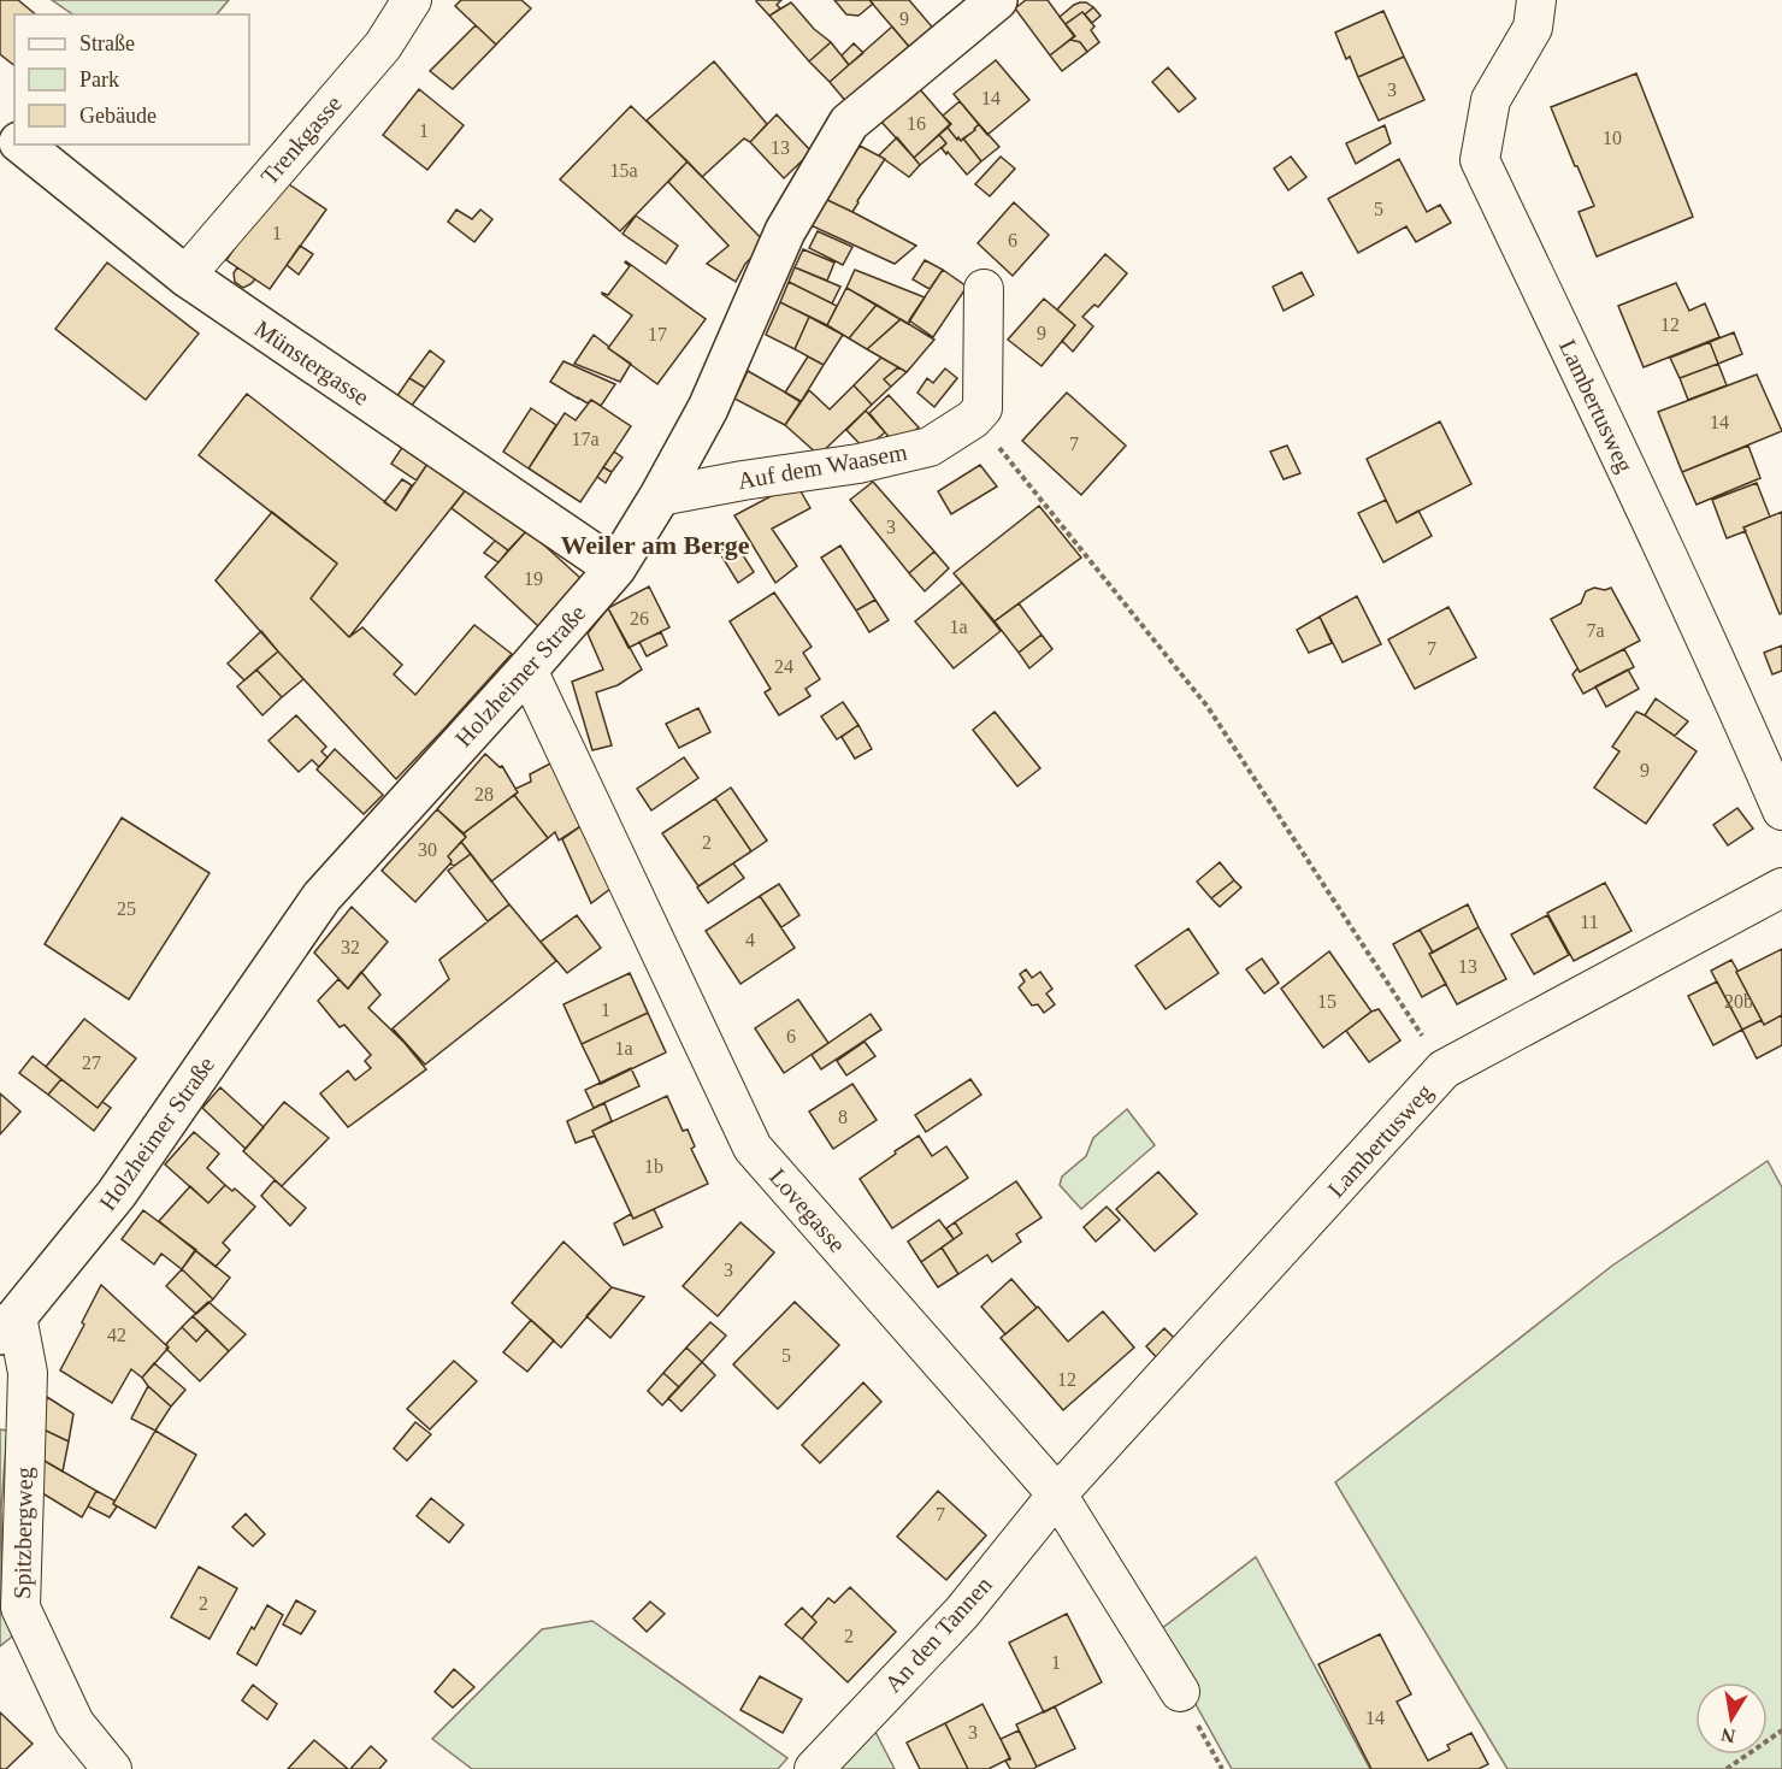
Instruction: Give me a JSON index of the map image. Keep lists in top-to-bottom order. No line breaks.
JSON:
{"streets":{"main road":["Münstergasse","Holzheimer Straße"],"street":["Trenkgasse","Lambertusweg","Auf dem Waasem","Lovegasse","Spitzbergweg","An den Tannen"]},"crossings":[["Trenkgasse","Münstergasse"],["Münstergasse","Holzheimer Straße"],["Lambertusweg","Lovegasse"],["Lambertusweg","An den Tannen"],["Auf dem Waasem","Holzheimer Straße"],["Holzheimer Straße","Lovegasse"],["Holzheimer Straße","Spitzbergweg"],["Lovegasse","An den Tannen"]],"districts":["Weiler am Berge"],"house_numbers":["9","3","14","16","1","10","13","15a","5","1","6","12","9","17","14","17a","7","3","19","26","1a","7a","7","24","9","28","2","30","25","11","4","32","13","15","20b","1","6","1a","27","8","1b","3","42","5","12","7","2","2","1","14","3"],"legend":["Straße","Park","Gebäude"],"north":"bottom"}
